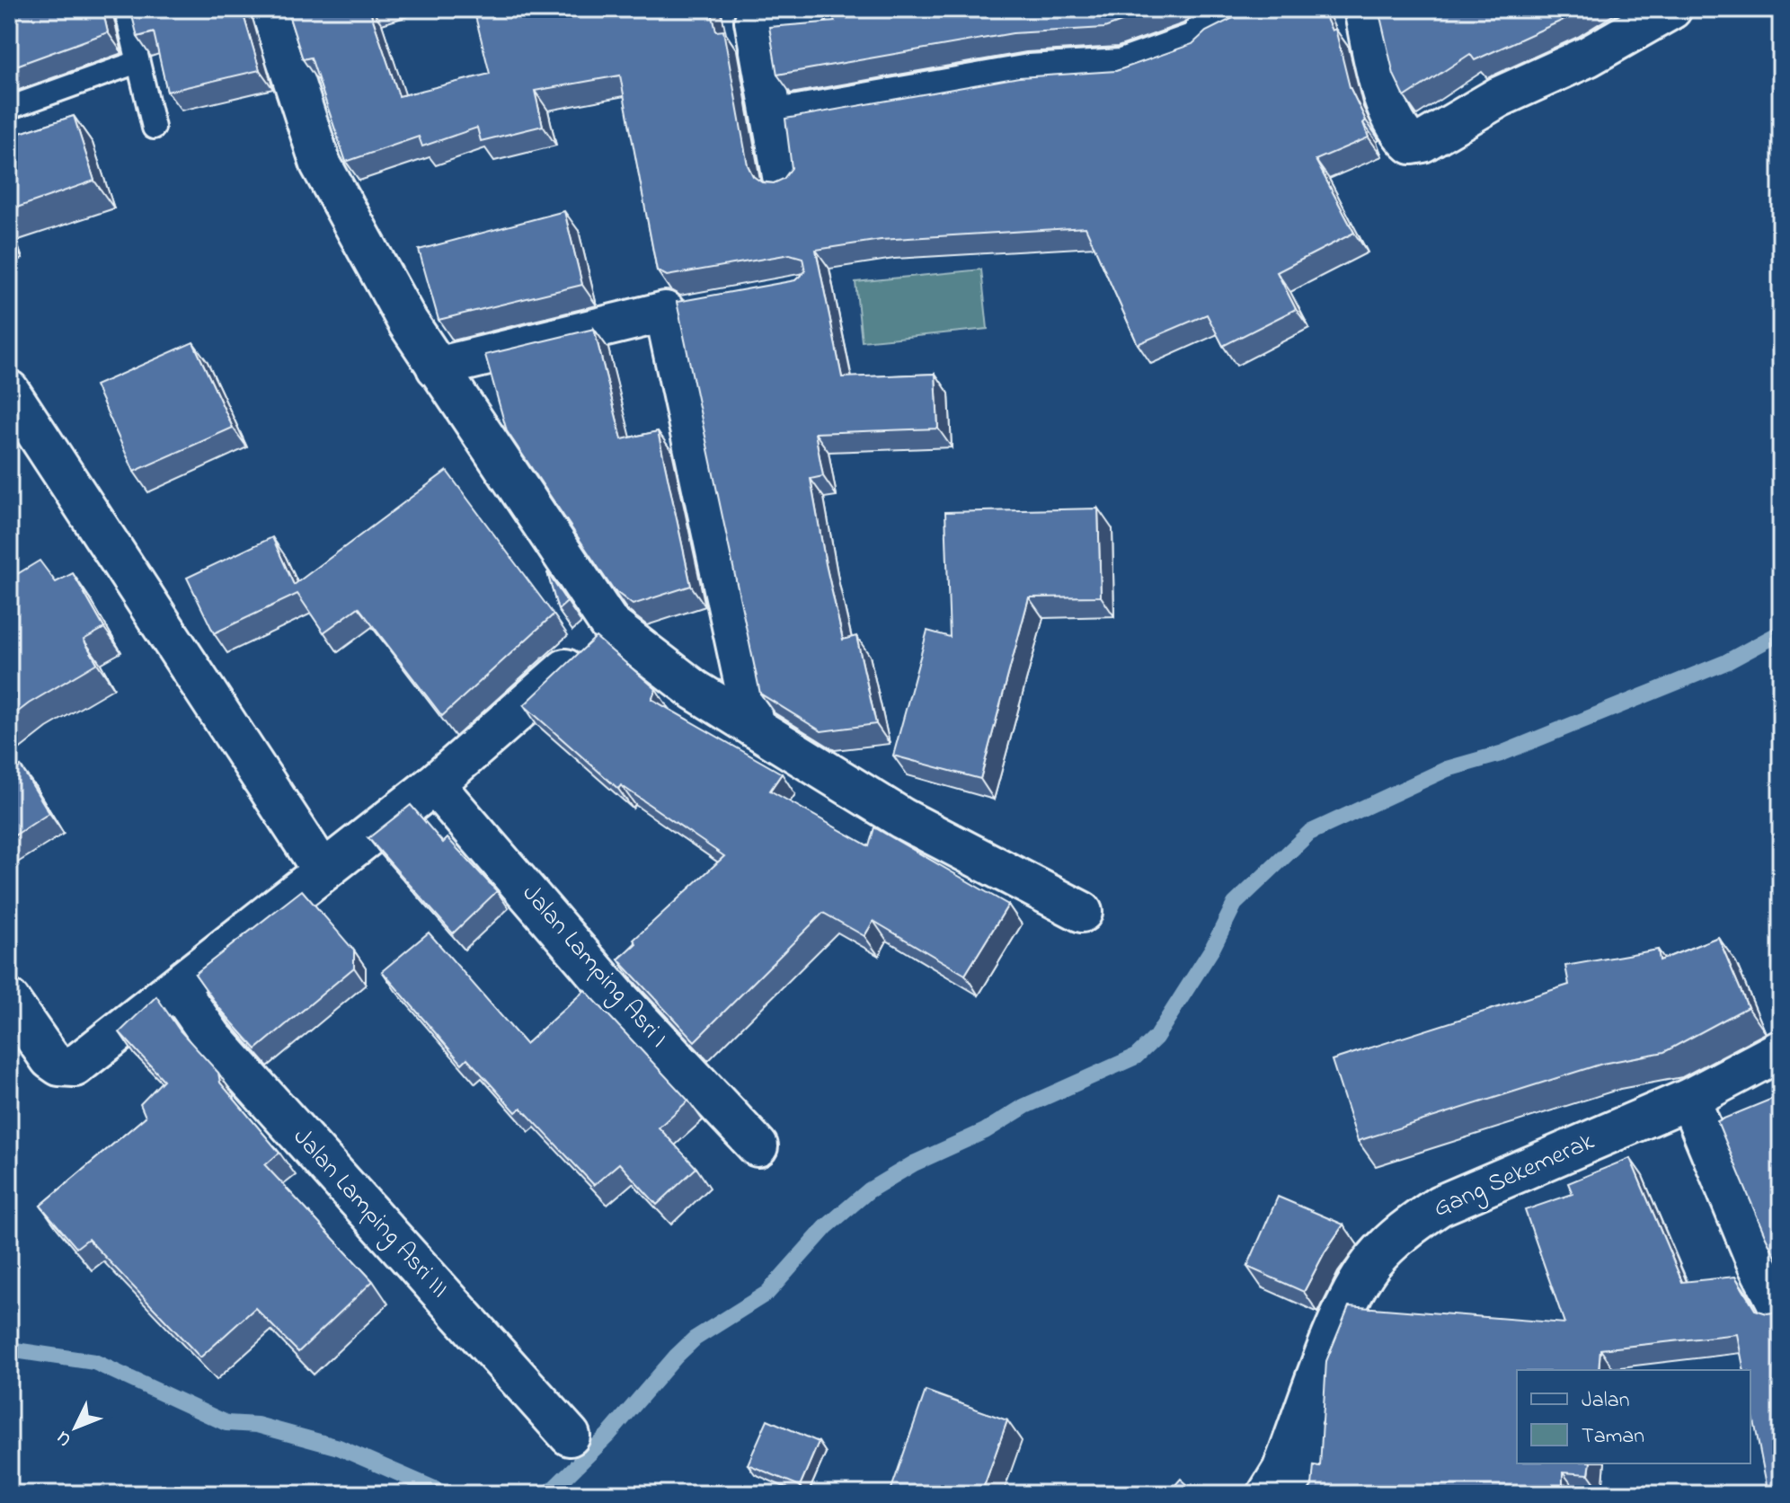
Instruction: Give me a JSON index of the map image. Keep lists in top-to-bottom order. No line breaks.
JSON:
{"streets":{"street":["Jalan Lamping Asri I","Gang Sekemerak","Jalan Lamping Asri III"]},"legend":["Jalan","Taman"],"north":"bottom left"}
